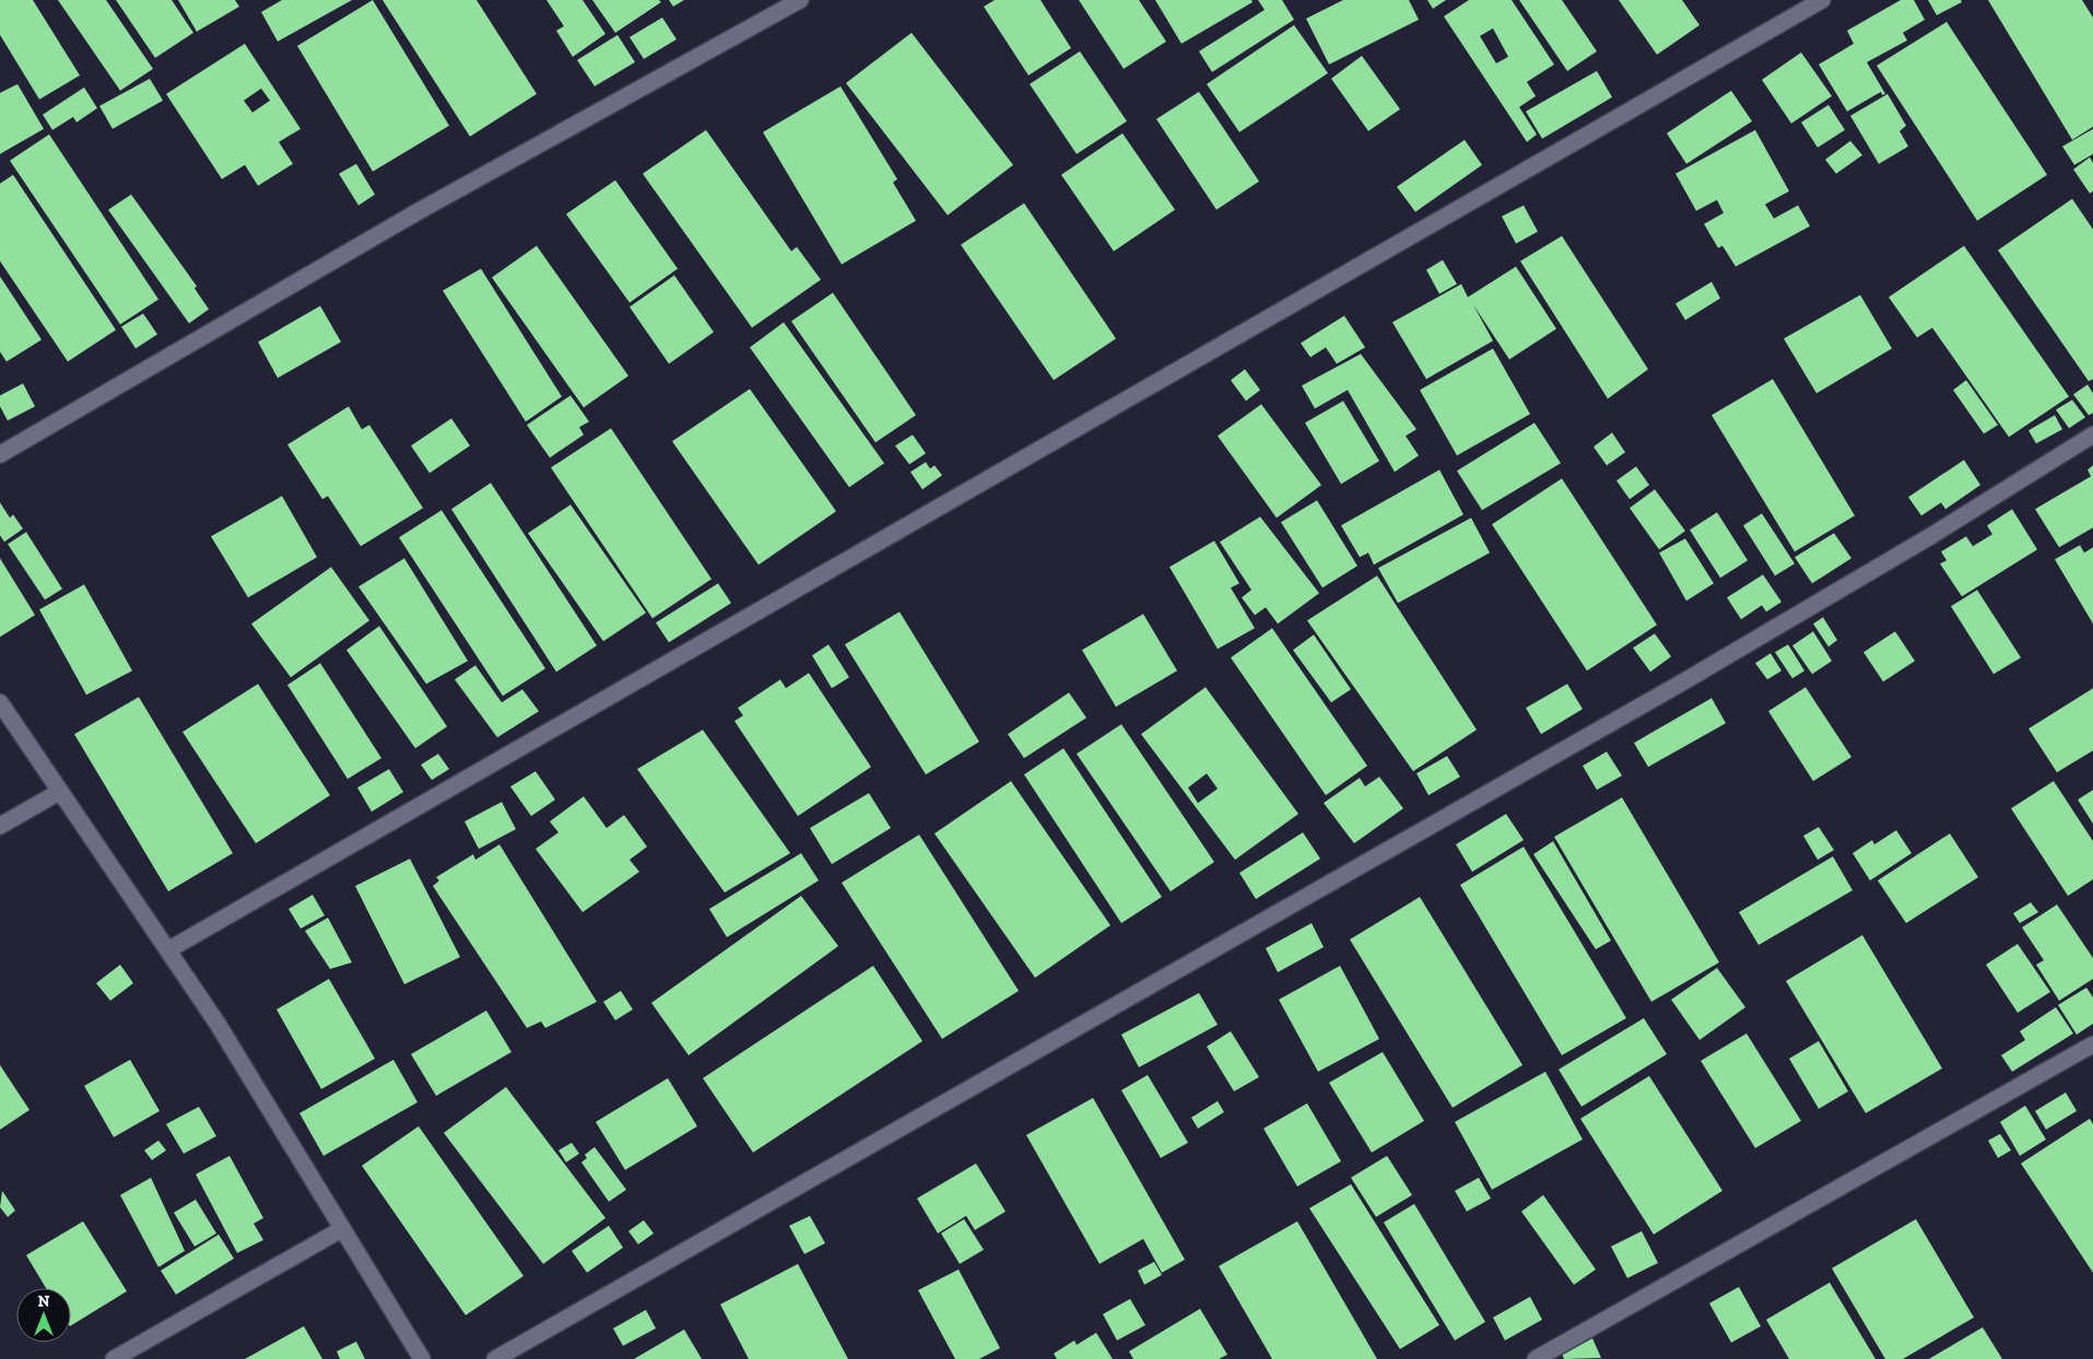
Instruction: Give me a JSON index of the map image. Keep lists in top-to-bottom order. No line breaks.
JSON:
{"north":"top"}
